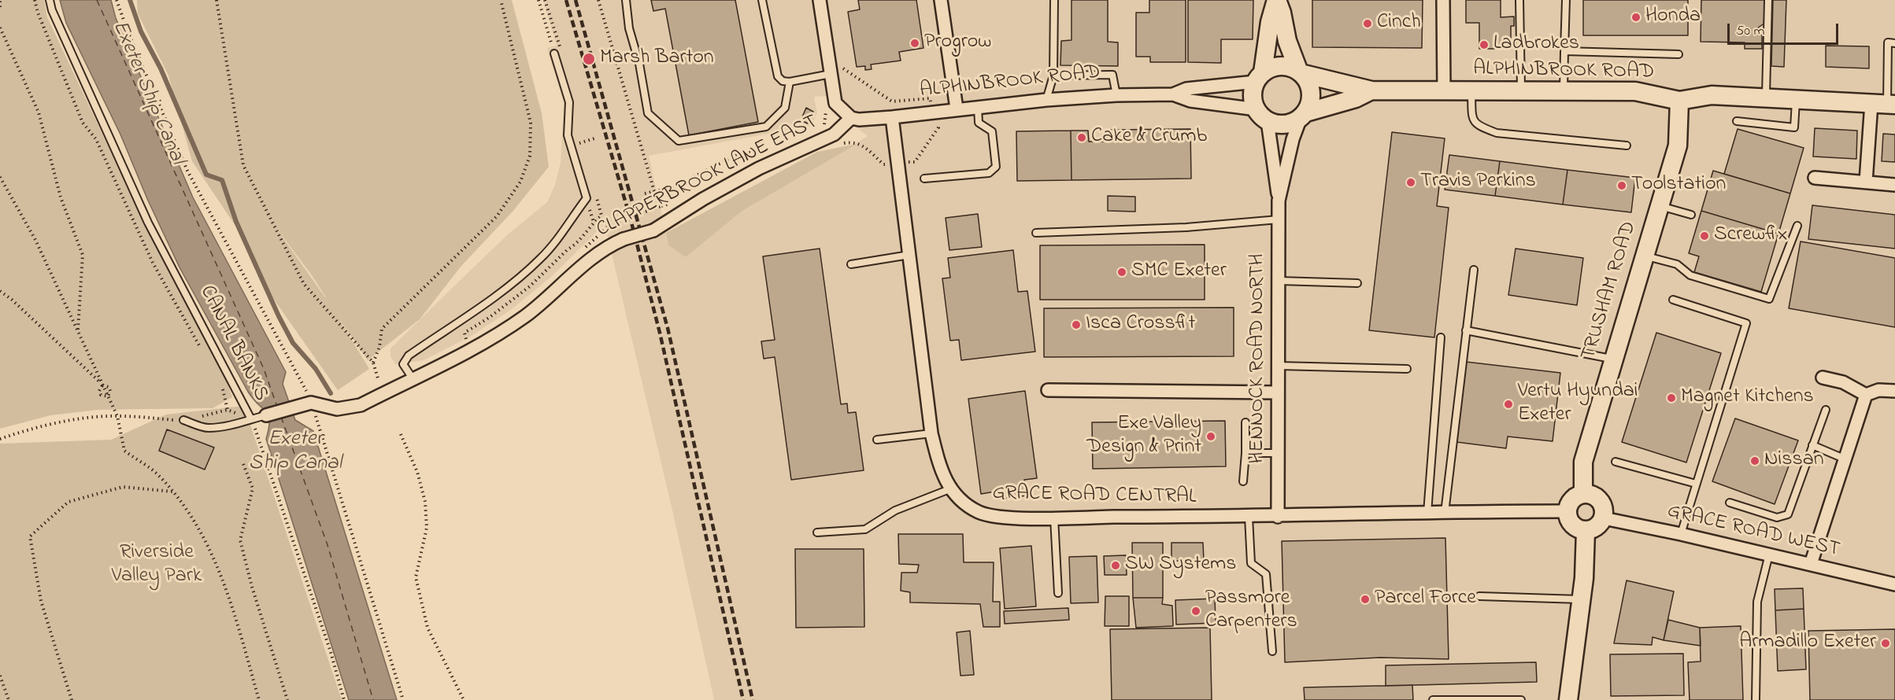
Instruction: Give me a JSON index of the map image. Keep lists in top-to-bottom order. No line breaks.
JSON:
{"streets":{"main road":["ALPHINBROOK ROAD","TRUSHAM ROAD"],"street":["CLAPPERBROOK LANE EAST","CANAL BANKS","HENNOCK ROAD NORTH","GRACE ROAD CENTRAL","GRACE ROAD WEST"]},"crossings":[["ALPHINBROOK ROAD","CLAPPERBROOK LANE EAST"],["ALPHINBROOK ROAD","TRUSHAM ROAD"],["ALPHINBROOK ROAD","HENNOCK ROAD NORTH"],["ALPHINBROOK ROAD","GRACE ROAD CENTRAL"],["CLAPPERBROOK LANE EAST","CANAL BANKS"],["TRUSHAM ROAD","GRACE ROAD CENTRAL"],["TRUSHAM ROAD","GRACE ROAD WEST"],["HENNOCK ROAD NORTH","GRACE ROAD CENTRAL"],["GRACE ROAD CENTRAL","GRACE ROAD WEST"]],"water":["Exeter Ship Canal"],"parks":["Riverside Valley Park"],"places":["Honda","Cinch","Progrow","Ladbrokes","Marsh Barton","Cake & Crumb","Travis Perkins","Toolstation","Screwfix","SMC Exeter","Isca Crossfit","Magnet Kitchens","Vertu Hyundai Exeter","Exe Valley Design & Print","Nissan","SW Systems","Parcel Force","Passmore Carpenters","Armadillo Exeter"],"scale_bar":"50 m"}
